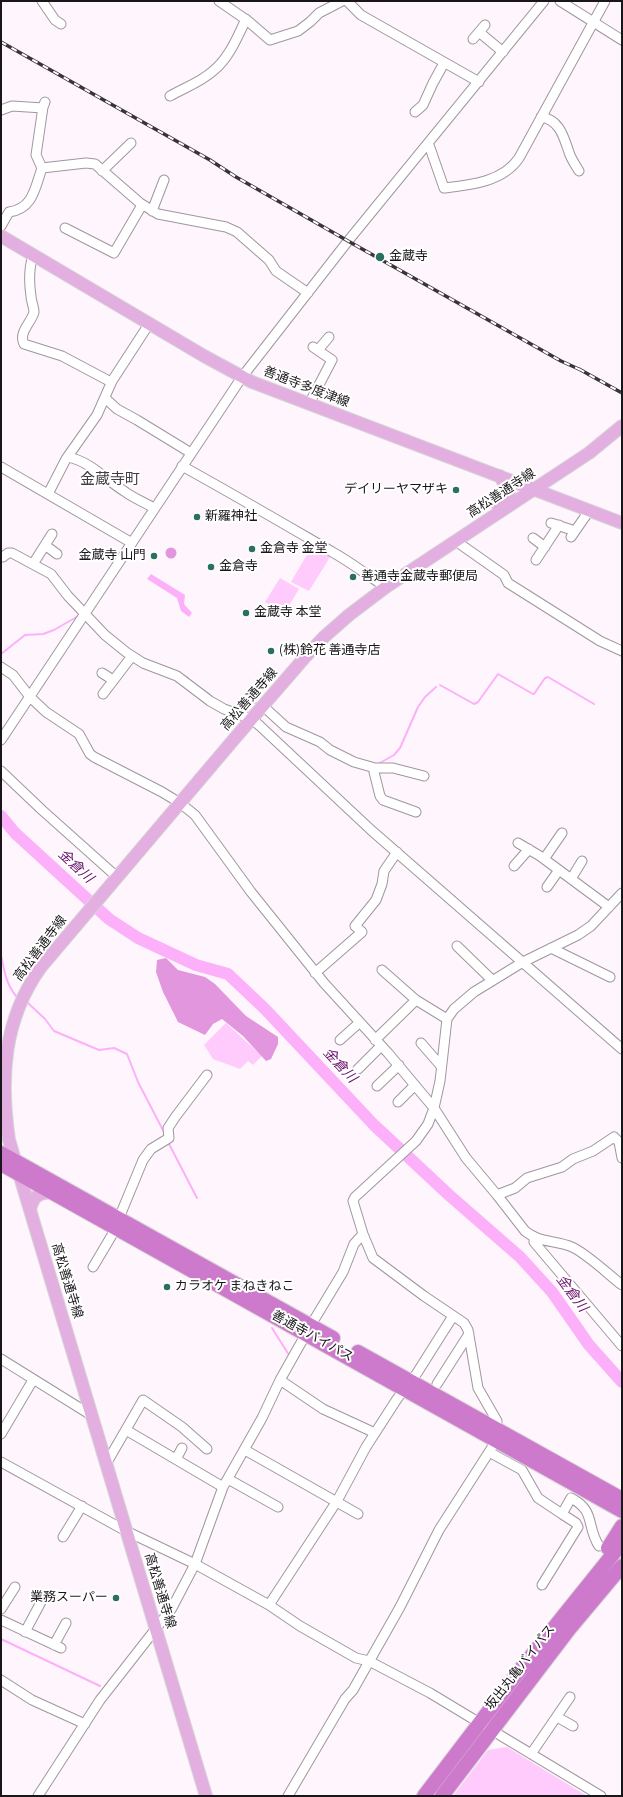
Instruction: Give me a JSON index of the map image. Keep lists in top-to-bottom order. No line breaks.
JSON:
{"streets":{"highway":["善通寺バイパス","坂出丸亀バイパス"],"main road":["善通寺多度津線","高松善通寺線"]},"crossings":[["善通寺多度津線","高松善通寺線"],["高松善通寺線","善通寺バイパス"]],"districts":["金蔵寺町"],"water":["金倉川"],"places":["金蔵寺","デイリーヤマザキ","新羅神社","金倉寺 金堂","金蔵寺 山門","金倉寺","善通寺金蔵寺郵便局","金蔵寺 本堂","(株)鈴花 善通寺店","カラオケ まねきねこ","業務スーパー"]}
